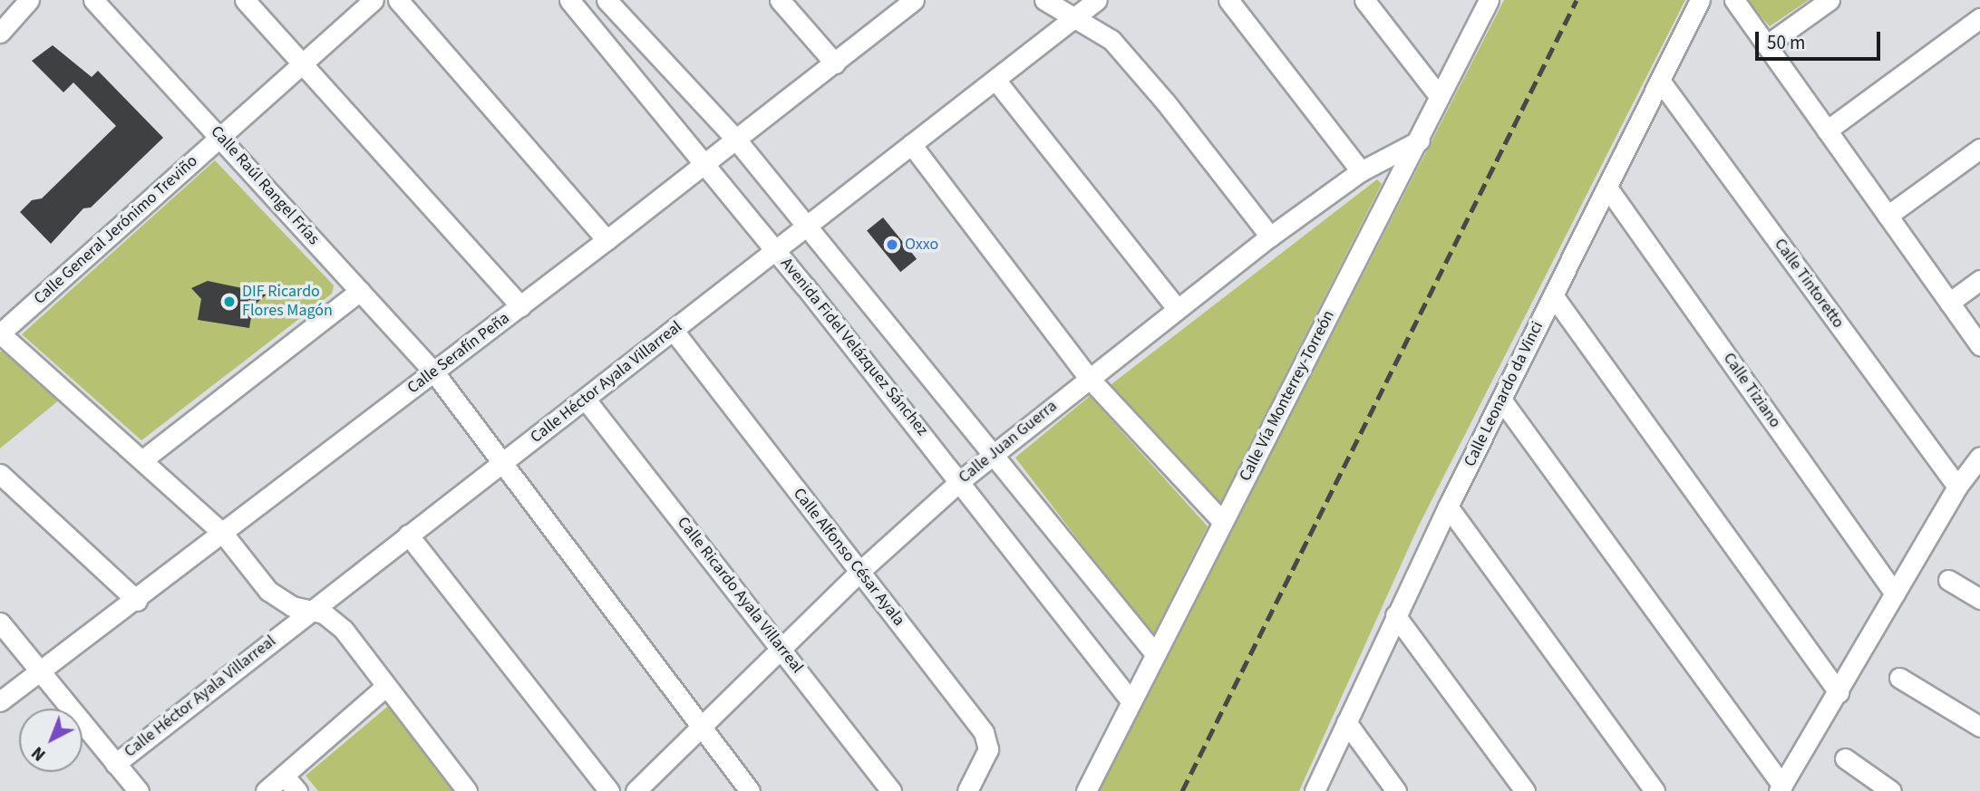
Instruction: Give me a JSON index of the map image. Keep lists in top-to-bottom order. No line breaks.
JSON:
{"streets":{"street":["Calle Raúl Rangel Frías","Calle General Jerónimo Treviño","Calle Tintoretto","Avenida Fidel Velázquez Sánchez","Calle Serafín Peña","Calle Héctor Ayala Villarreal","Calle Tiziano","Calle Leonardo da Vinci","Calle Vía Monterrey-Torreón","Calle Juan Guerra","Calle Alfonso César Ayala","Calle Ricardo Ayala Villarreal"]},"crossings":[["Calle Raúl Rangel Frías","Calle General Jerónimo Treviño"],["Calle Raúl Rangel Frías","Calle Serafín Peña"],["Calle Raúl Rangel Frías","Calle Héctor Ayala Villarreal"],["Calle Raúl Rangel Frías","Calle Juan Guerra"],["Calle Tintoretto","Calle Leonardo da Vinci"],["Avenida Fidel Velázquez Sánchez","Calle Serafín Peña"],["Avenida Fidel Velázquez Sánchez","Calle Héctor Ayala Villarreal"],["Avenida Fidel Velázquez Sánchez","Calle Vía Monterrey-Torreón"],["Avenida Fidel Velázquez Sánchez","Calle Juan Guerra"],["Calle Héctor Ayala Villarreal","Calle Alfonso César Ayala"],["Calle Héctor Ayala Villarreal","Calle Ricardo Ayala Villarreal"],["Calle Tiziano","Calle Leonardo da Vinci"],["Calle Vía Monterrey-Torreón","Calle Juan Guerra"],["Calle Juan Guerra","Calle Alfonso César Ayala"],["Calle Juan Guerra","Calle Ricardo Ayala Villarreal"]],"places":["Oxxo","DIF Ricardo Flores Magón"],"scale_bar":"50 m","north":"bottom left"}
